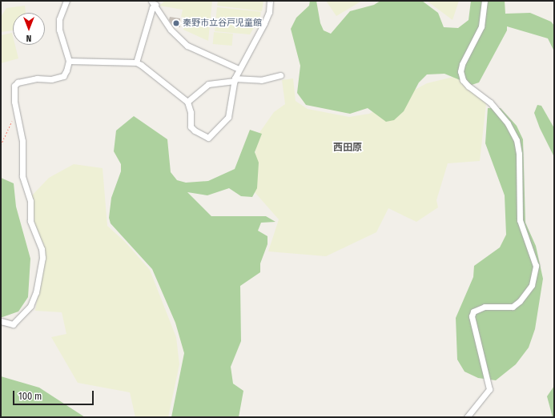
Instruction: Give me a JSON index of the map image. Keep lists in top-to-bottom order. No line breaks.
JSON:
{"districts":["西田原"],"places":["秦野市立谷戸児童館"],"scale_bar":"100 m","north":"bottom"}
